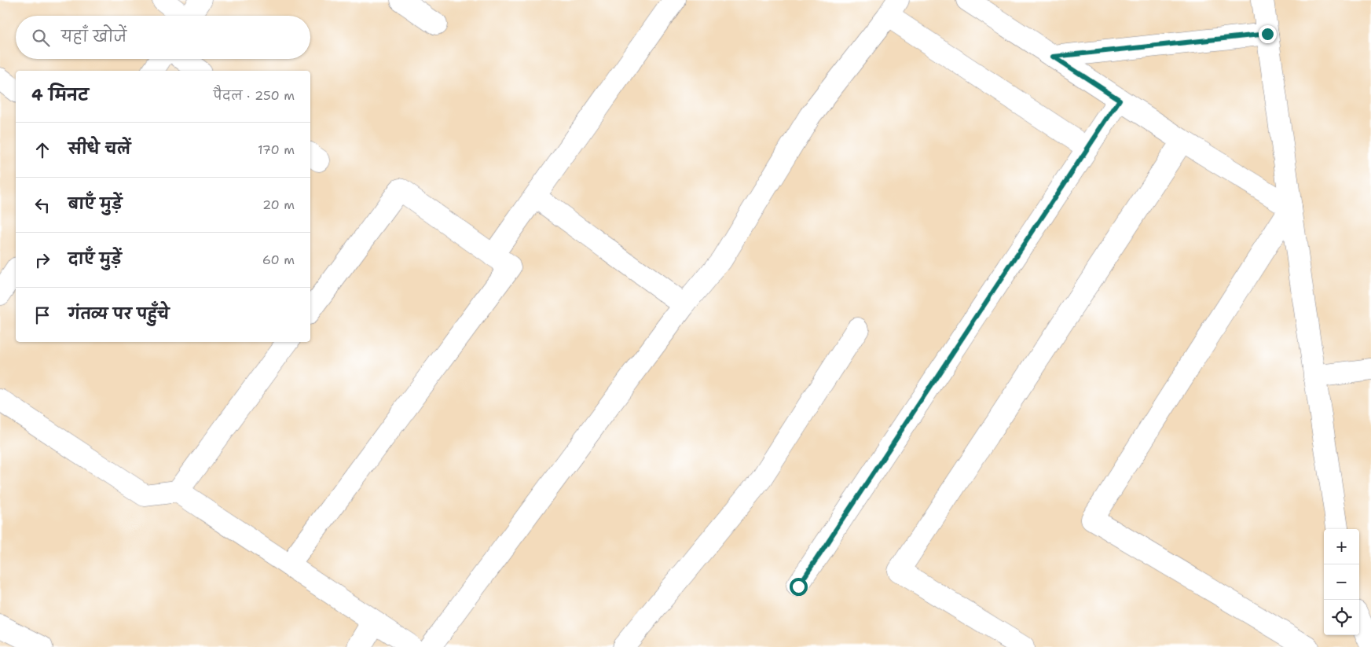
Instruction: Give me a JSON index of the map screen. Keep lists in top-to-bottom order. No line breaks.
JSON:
{"page":{"search":"यहाँ खोजें","heading":["4 मिनट","पैदल · 250 m"],"list":[["सीधे चलें","170 m"],["बाएँ मुड़ें","20 m"],["दाएँ मुड़ें","60 m"],"गंतव्य पर पहुँचे"],"map_buttons":["+","−"]}}
